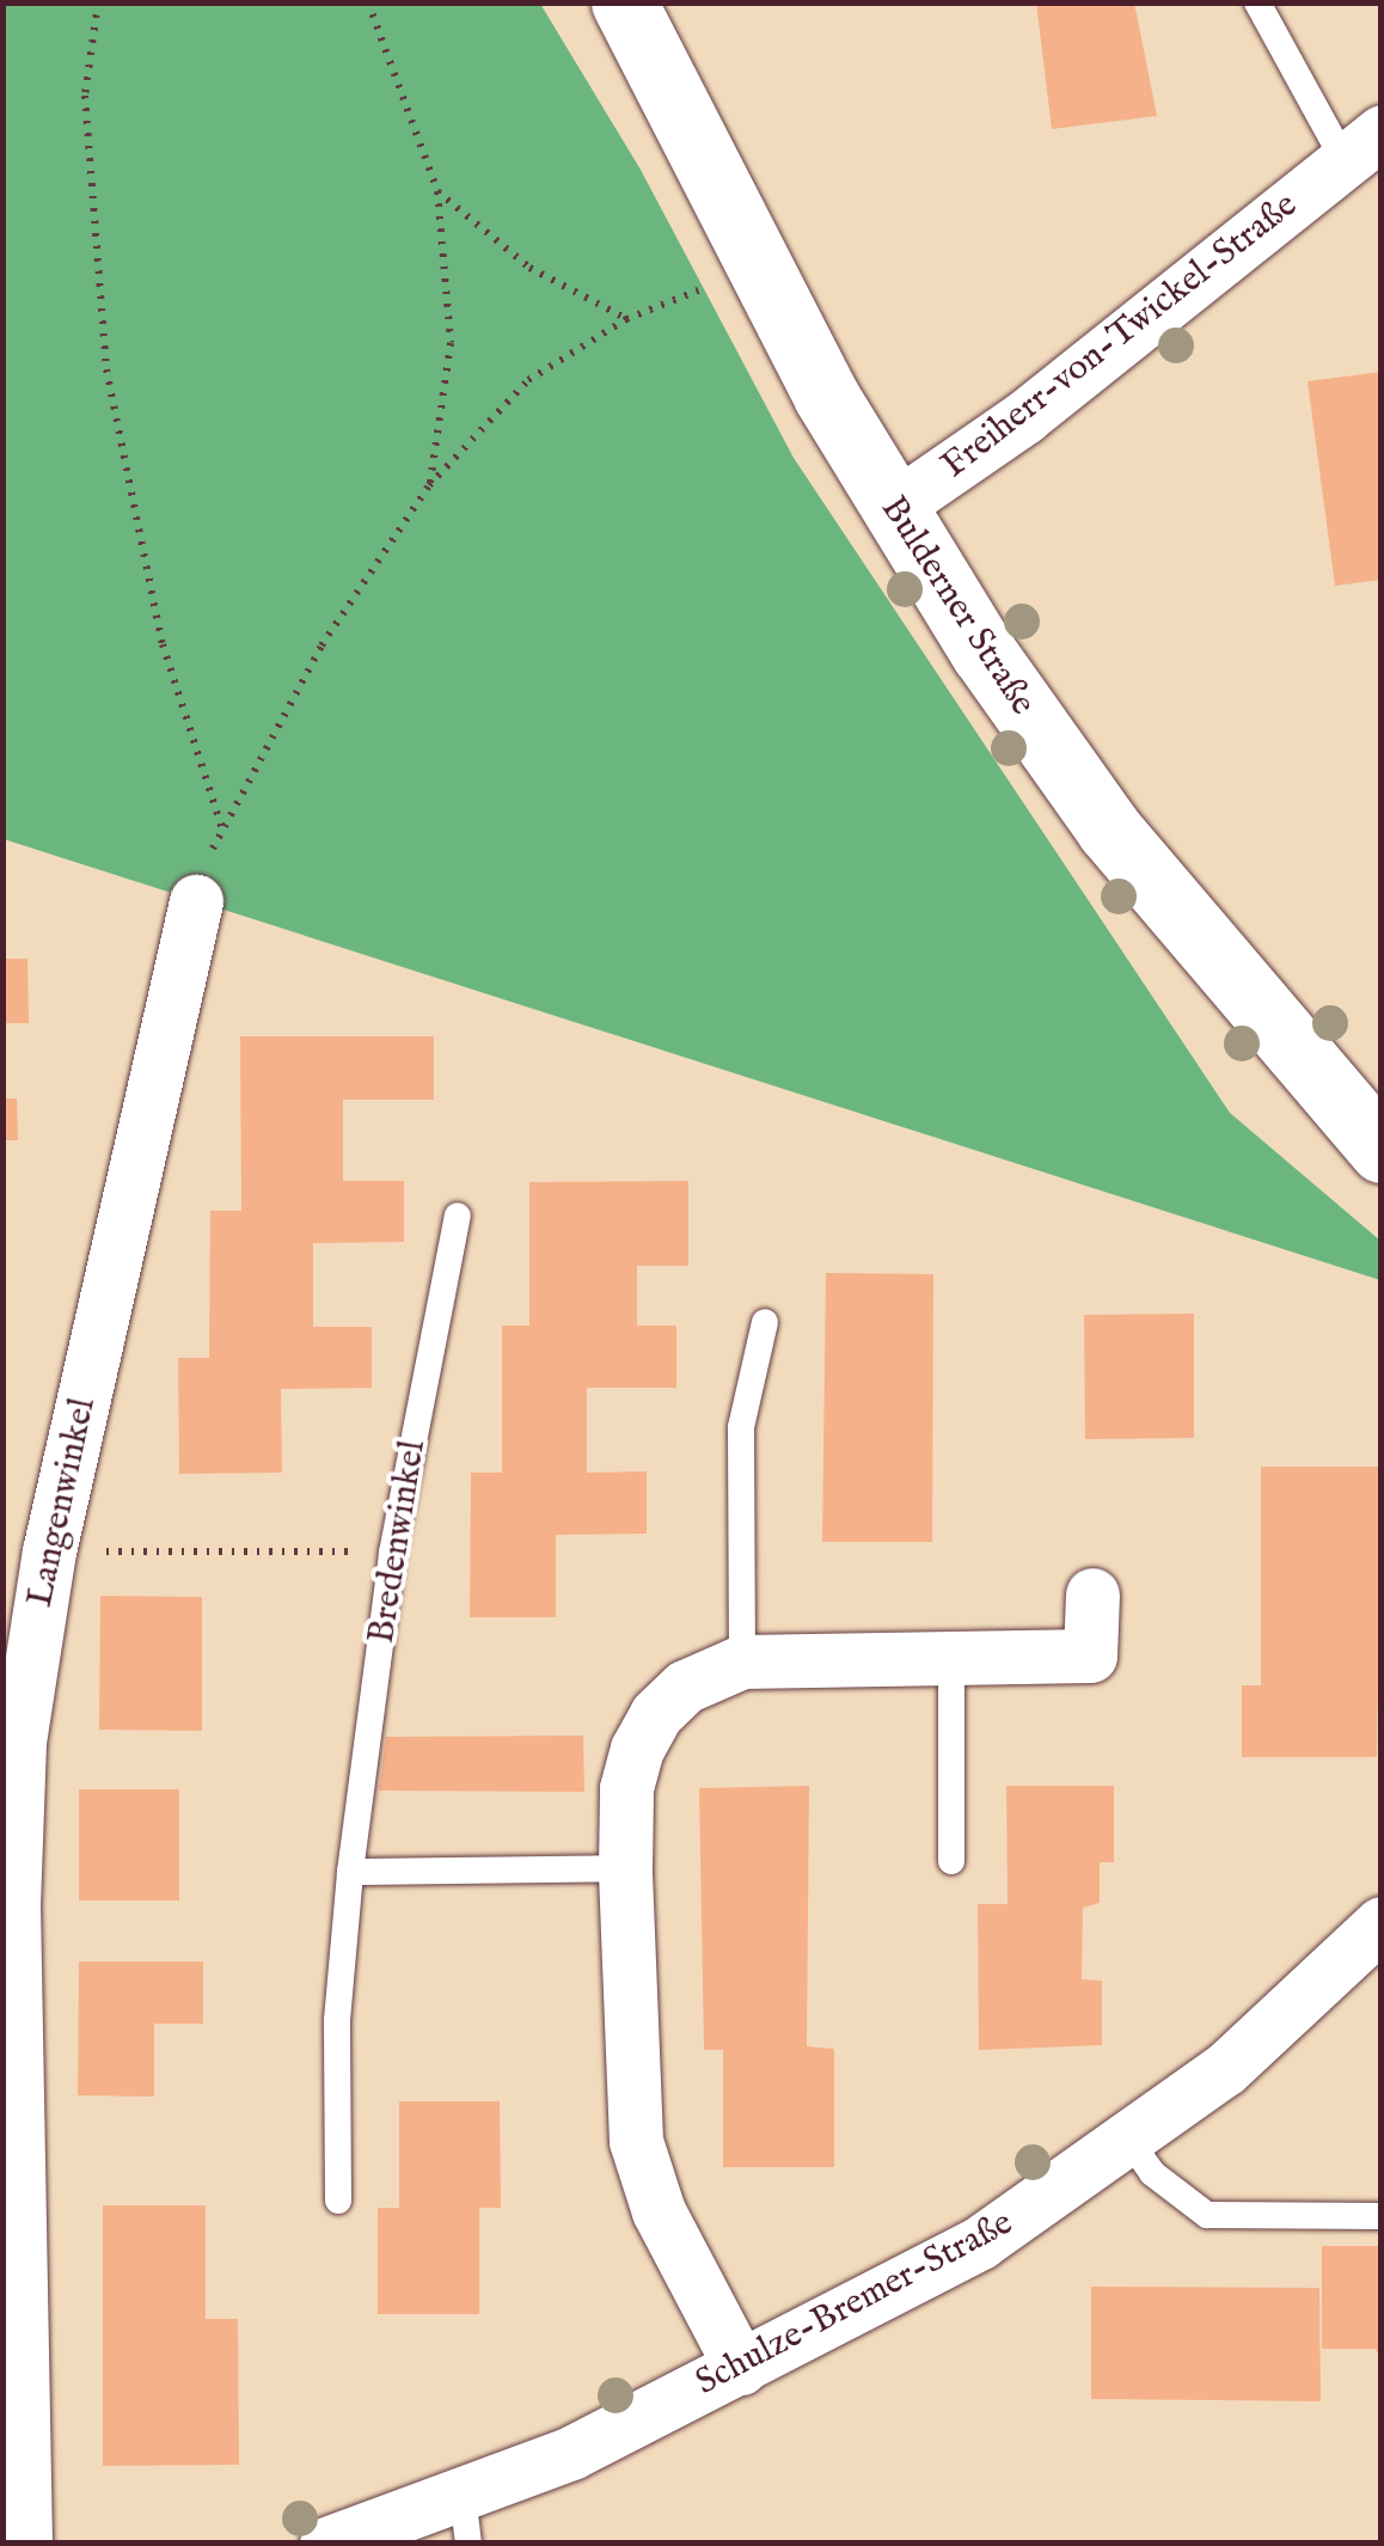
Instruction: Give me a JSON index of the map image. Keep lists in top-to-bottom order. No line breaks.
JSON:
{"streets":{"street":["Freiherr-von-Twickel-Straße","Bulderner Straße","Langenwinkel","Schulze-Bremer-Straße"],"lane":["Bredenwinkel"]},"crossings":[["Freiherr-von-Twickel-Straße","Bulderner Straße"]]}
